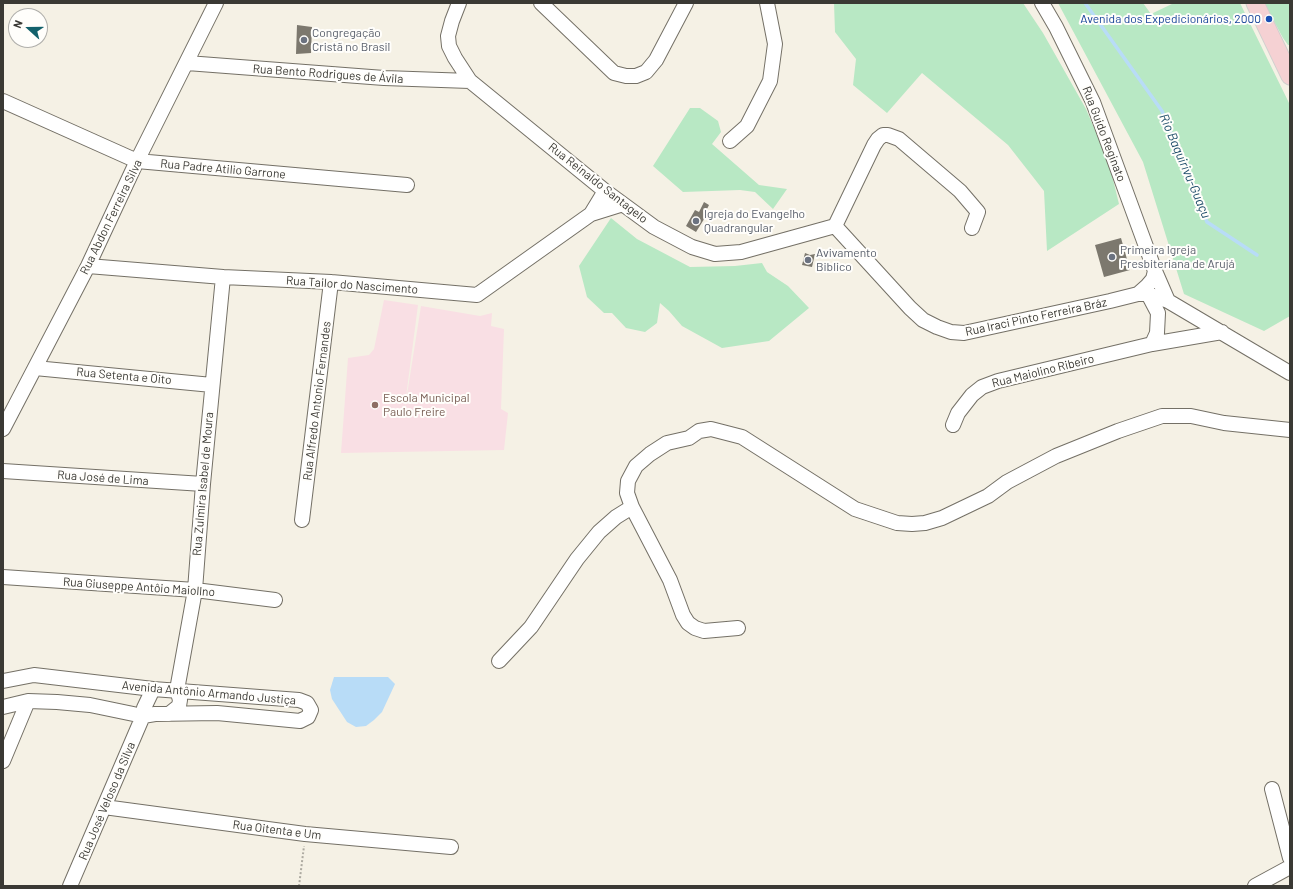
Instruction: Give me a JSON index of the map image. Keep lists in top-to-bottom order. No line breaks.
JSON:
{"streets":{"street":["Rua Bento Rodrigues de Ávila","Rua Guido Reginato","Rua Padre Atilio Garrone","Rua Reinaldo Santagelo","Rua Abdon Ferreira Silva","Rua Tailor do Nascimento","Rua Iraci Pinto Ferreira Bráz","Rua Maiolino Ribeiro","Rua Setenta e Oito","Rua Alfredo Antonio Fernandes","Rua José de Lima","Rua Zulmira Isabel de Moura","Rua Giuseppe Antôio Maiollno","Avenida Antônio Armando Justiça","Rua José Veloso da Silva","Rua Oitenta e Um"]},"crossings":[["Rua Bento Rodrigues de Ávila","Rua Reinaldo Santagelo"],["Rua Bento Rodrigues de Ávila","Rua Abdon Ferreira Silva"],["Rua Padre Atilio Garrone","Rua Abdon Ferreira Silva"],["Rua Reinaldo Santagelo","Rua Tailor do Nascimento"],["Rua Reinaldo Santagelo","Rua Iraci Pinto Ferreira Bráz"],["Rua Abdon Ferreira Silva","Rua Tailor do Nascimento"],["Rua Abdon Ferreira Silva","Rua Setenta e Oito"],["Rua Tailor do Nascimento","Rua Alfredo Antonio Fernandes"],["Rua Tailor do Nascimento","Rua Zulmira Isabel de Moura"],["Rua Setenta e Oito","Rua Zulmira Isabel de Moura"],["Rua José de Lima","Rua Zulmira Isabel de Moura"],["Rua Zulmira Isabel de Moura","Rua Giuseppe Antôio Maiollno"],["Rua Zulmira Isabel de Moura","Avenida Antônio Armando Justiça"],["Avenida Antônio Armando Justiça","Rua José Veloso da Silva"],["Rua José Veloso da Silva","Rua Oitenta e Um"]],"water":["Rio Baquirivu-Guaçu"],"places":["Avenida dos Expedicionários, 2000","Congregação Cristã no Brasil","Igreja do Evangelho Quadrangular","Primeira Igreja Presbiteriana de Arujá","Avivamento Biblico","Escola Municipal Paulo Freire"],"north":"left"}
